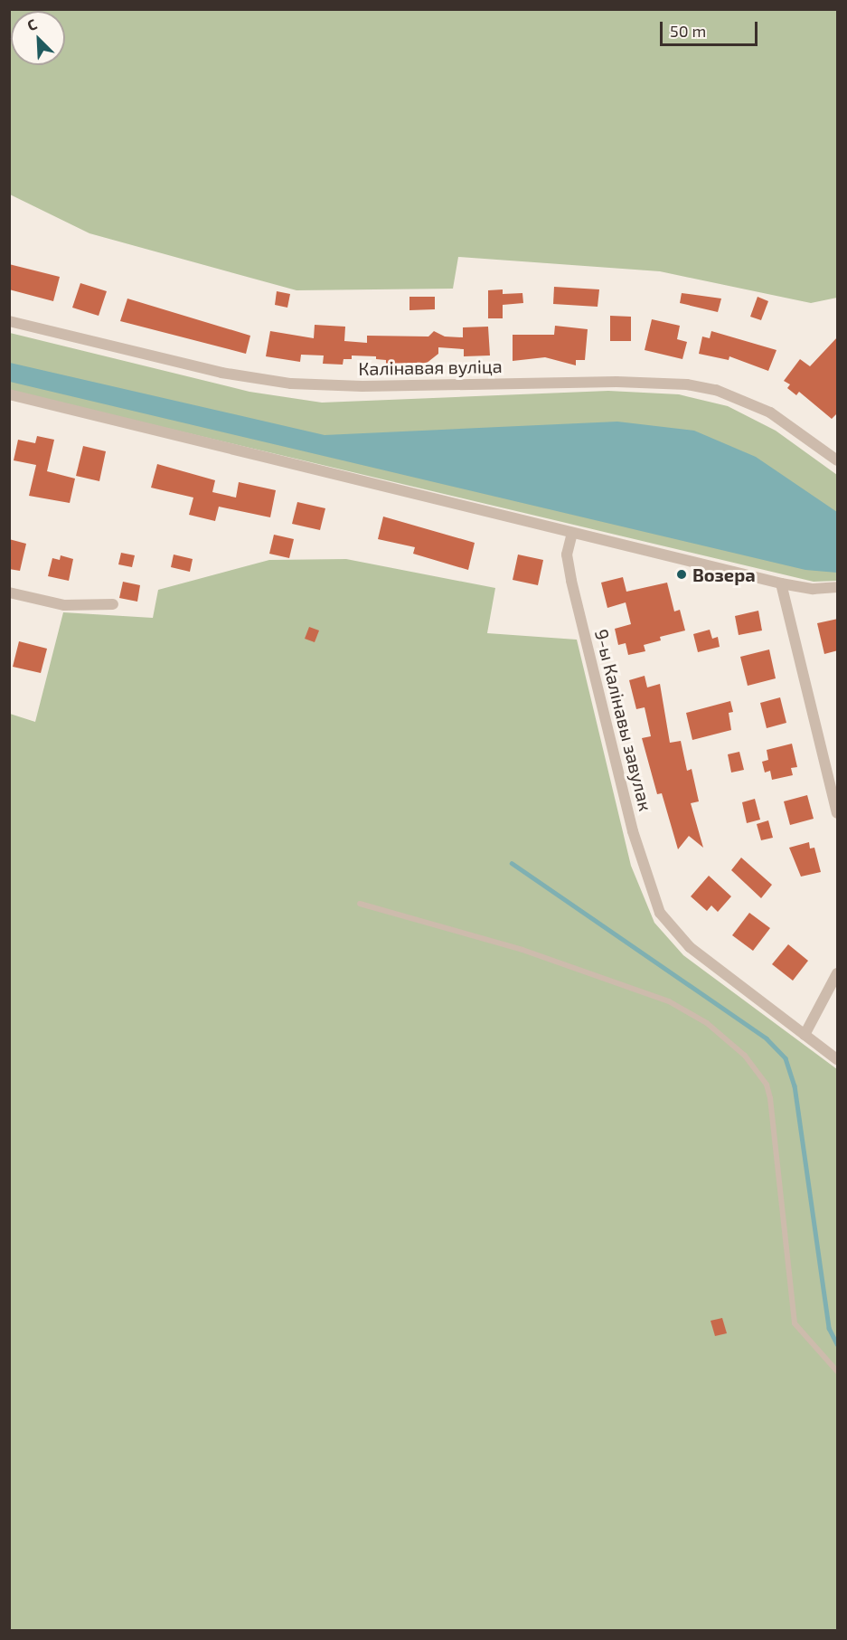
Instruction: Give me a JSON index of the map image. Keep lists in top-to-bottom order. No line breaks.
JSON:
{"streets":{"street":["Калінавая вуліца","9-ы Калінавы завулак"]},"places":["Возера"],"scale_bar":"50 m","north":"top left"}
